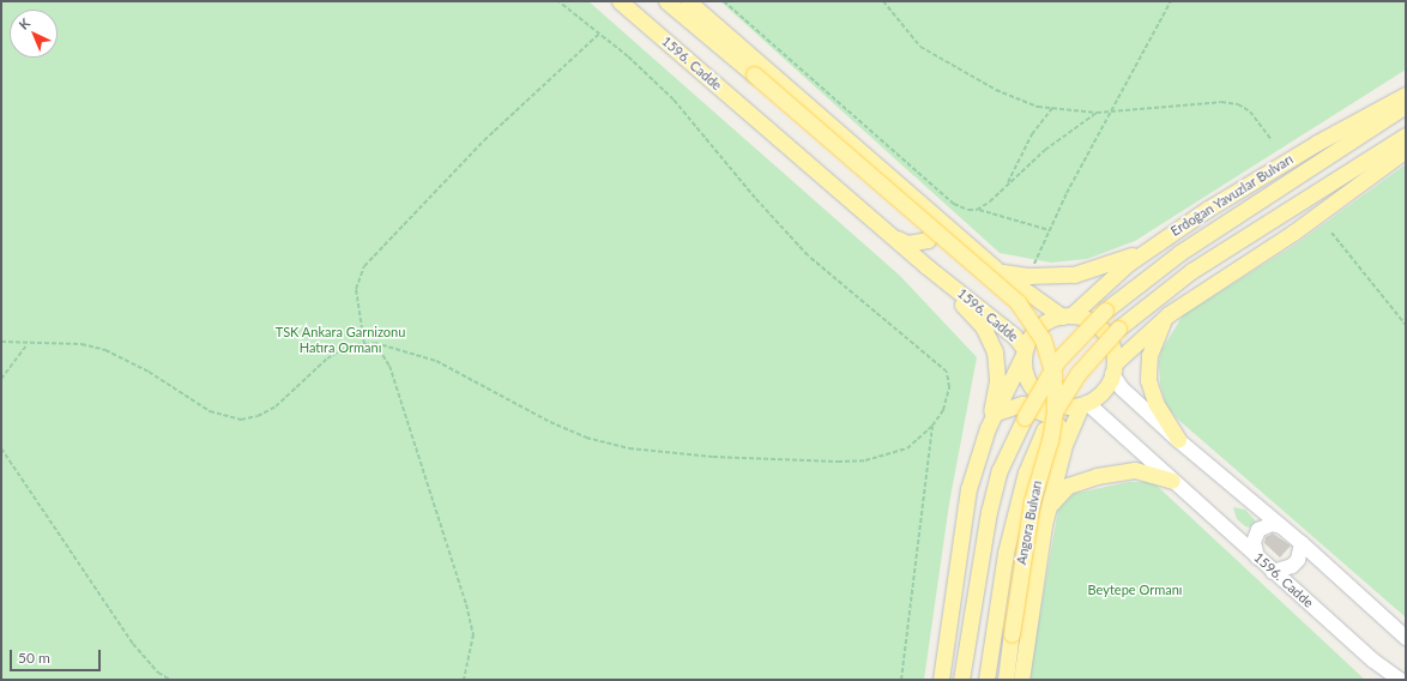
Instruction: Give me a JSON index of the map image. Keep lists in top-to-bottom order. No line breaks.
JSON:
{"streets":{"main road":["1596. Cadde","Erdoğan Yavuzlar Bulvarı","Angora Bulvarı"]},"crossings":[["1596. Cadde","Erdoğan Yavuzlar Bulvarı"],["1596. Cadde","Angora Bulvarı"],["Erdoğan Yavuzlar Bulvarı","Angora Bulvarı"]],"parks":["TSK Ankara Garnizonu Hatıra Ormanı","Beytepe Ormanı"],"scale_bar":"50 m","north":"top left"}
